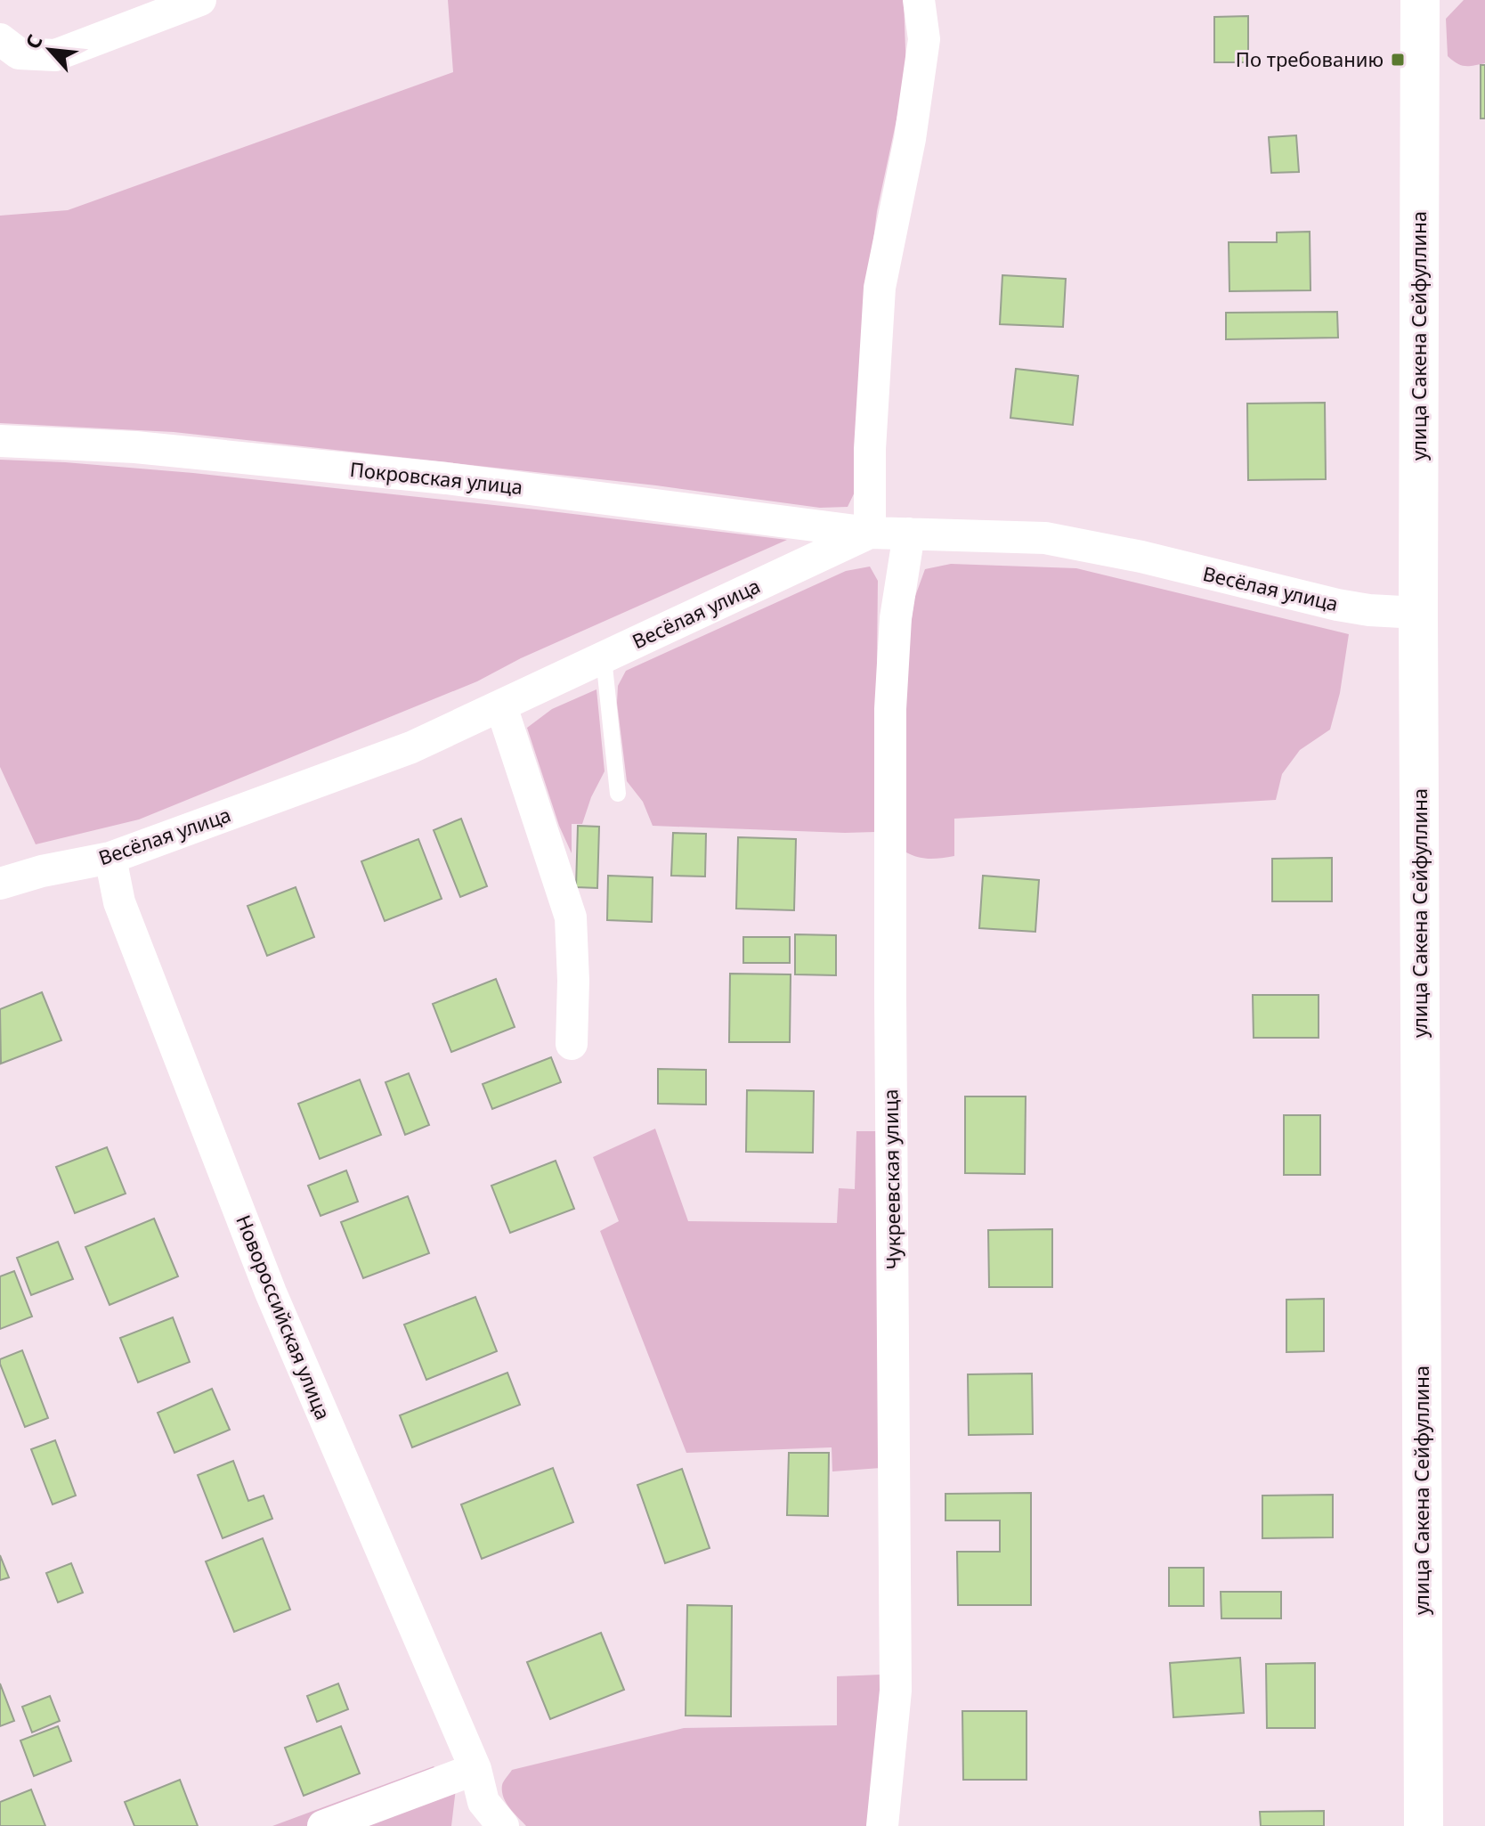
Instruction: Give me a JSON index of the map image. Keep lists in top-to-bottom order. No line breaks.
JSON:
{"streets":{"main road":["улица Сакена Сейфуллина"],"street":["Покровская улица","Весёлая улица","Чукреевская улица","Новороссийская улица"]},"crossings":[["улица Сакена Сейфуллина","Весёлая улица"],["Покровская улица","Весёлая улица"],["Весёлая улица","Чукреевская улица"],["Весёлая улица","Новороссийская улица"]],"places":{"transit":["По требованию"]},"north":"top left"}
